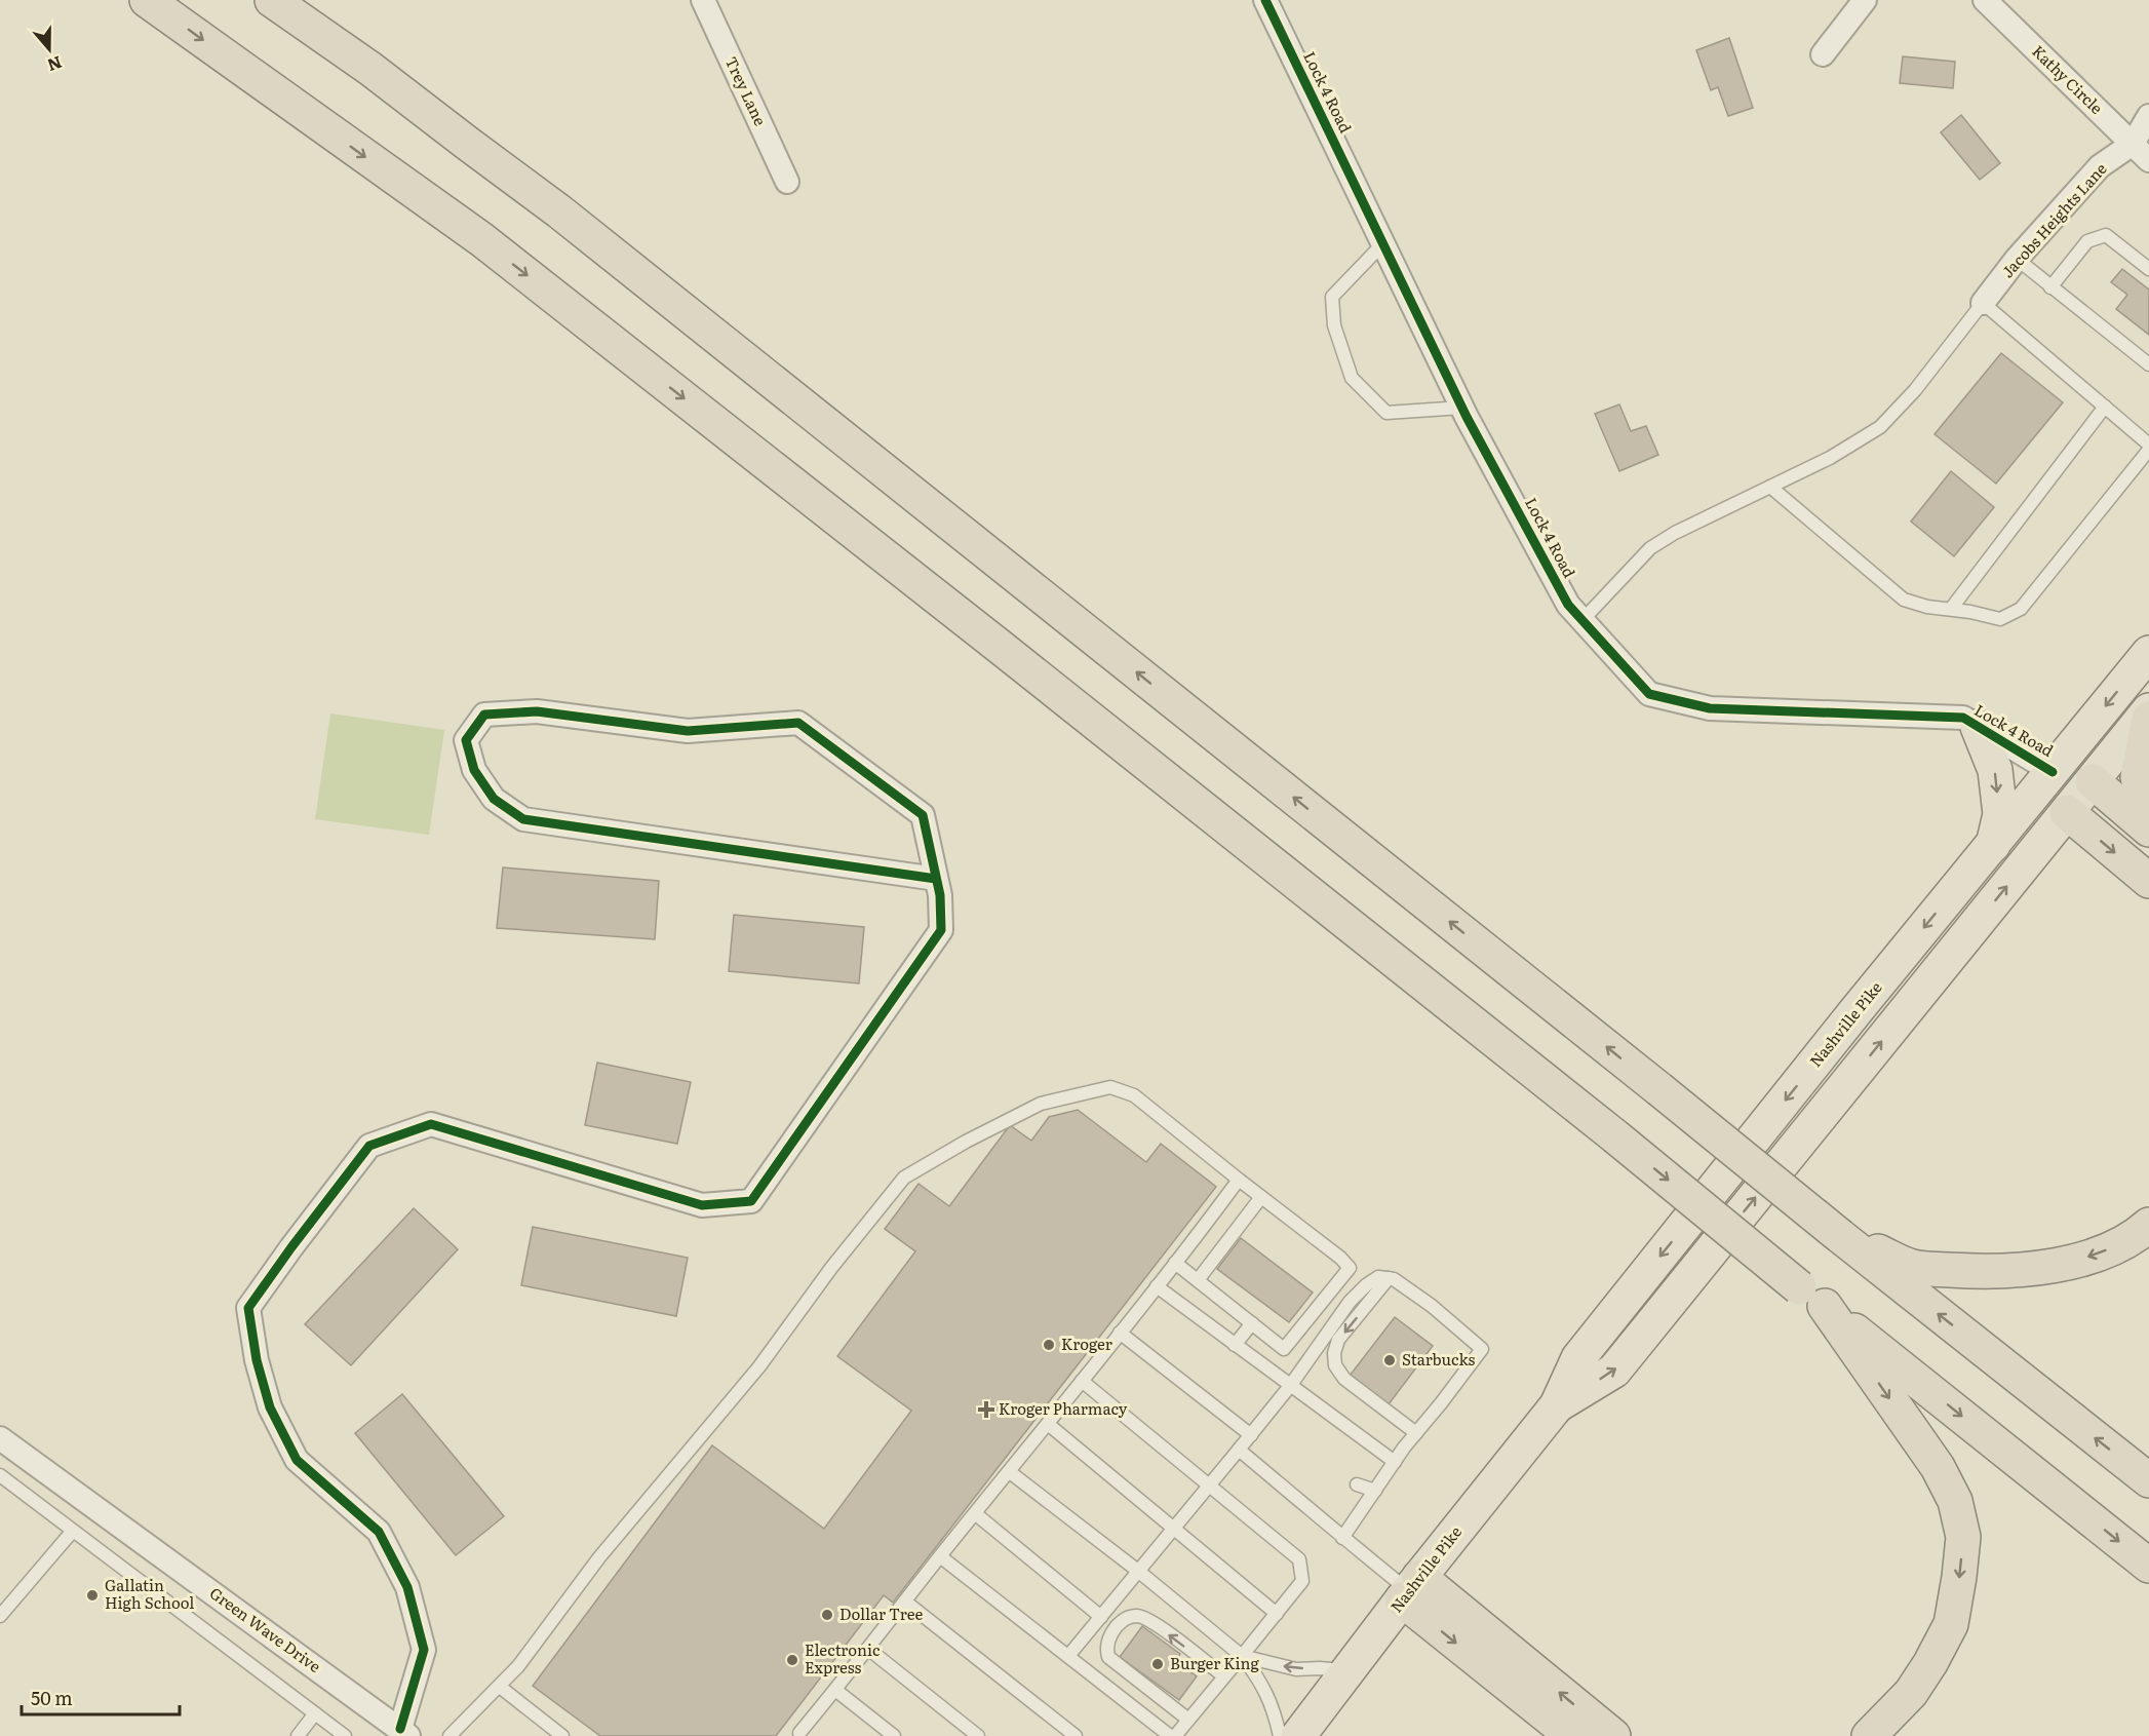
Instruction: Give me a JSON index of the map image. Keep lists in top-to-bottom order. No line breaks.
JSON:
{"streets":{"main road":["Nashville Pike"],"street":["Kathy Circle","Trey Lane","Lock 4 Road","Jacobs Heights Lane","Green Wave Drive"]},"crossings":[["Kathy Circle","Jacobs Heights Lane"],["Lock 4 Road","Nashville Pike"]],"places":{"other":["Kroger","Starbucks","Gallatin High School","Dollar Tree","Electronic Express","Burger King"],"health":["Kroger Pharmacy"]},"scale_bar":"50 m","north":"bottom"}
